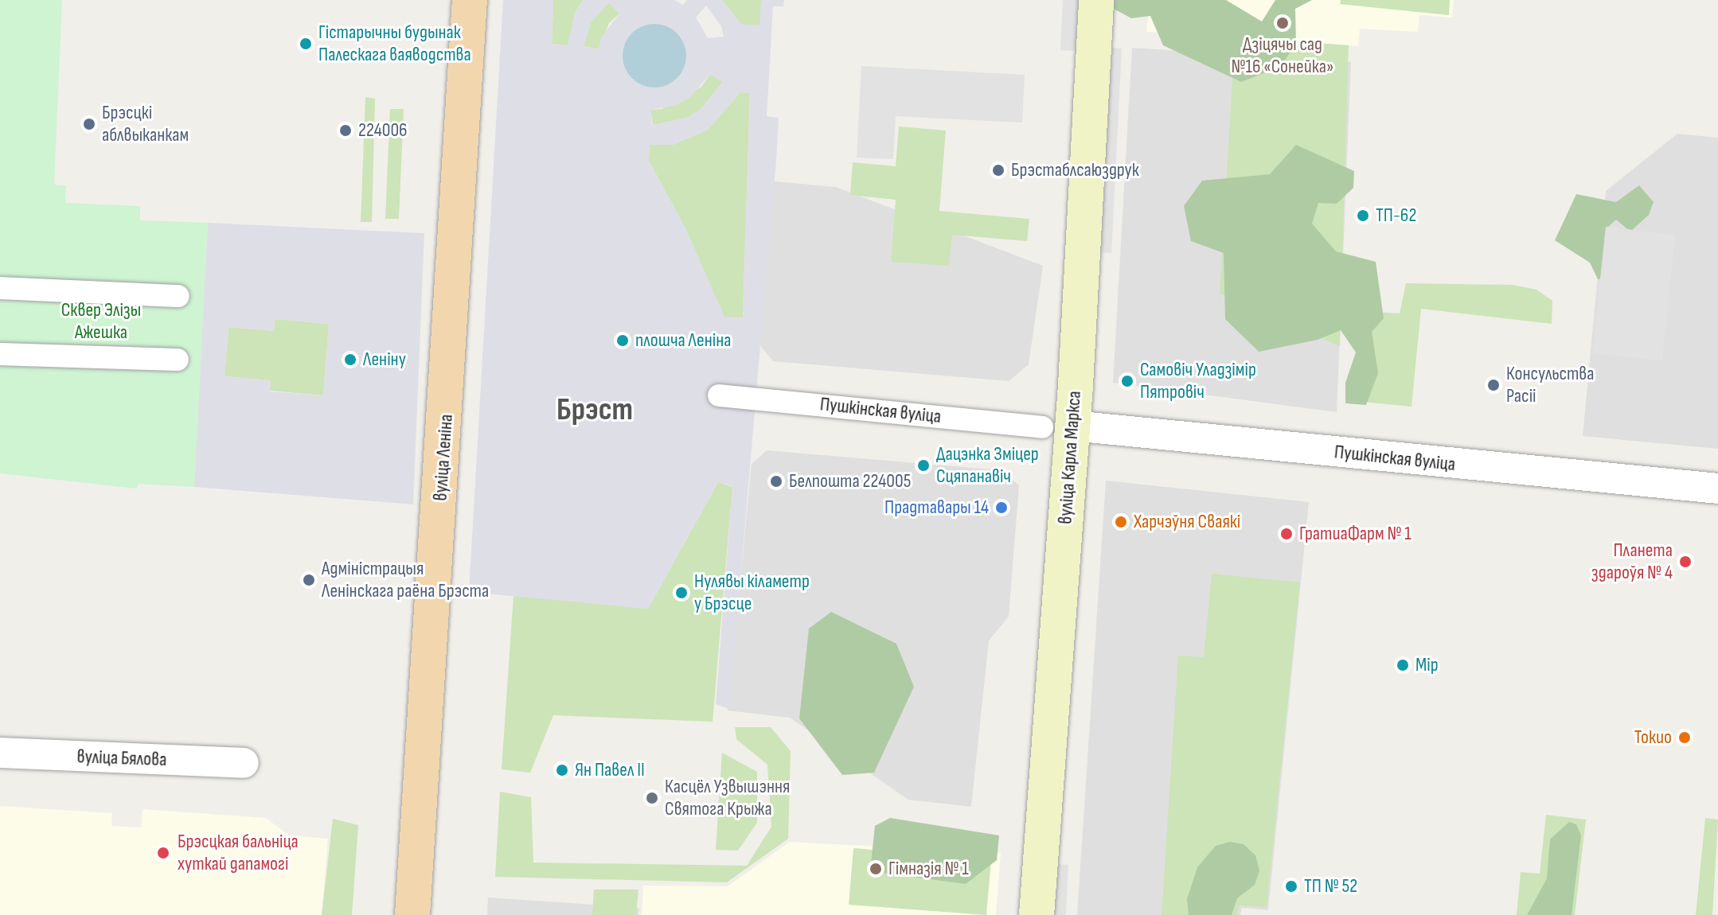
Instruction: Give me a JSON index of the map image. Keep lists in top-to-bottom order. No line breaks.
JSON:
{"streets":{"main road":["вуліца Леніна","вуліца Карла Маркса"],"street":["Пушкінская вуліца","вуліца Бялова"]},"crossings":[["Пушкінская вуліца","вуліца Карла Маркса"]],"districts":["Брэст"],"parks":["Сквер Элізы Ажешка"],"places":["Дзіцячы сад №16 «Сонейка»","Гістарычны будынак Палескага ваяводства","Брэсцкі аблвыканкам","224006","Брэстаблсаюздрук","ТП-62","плошча Леніна","Леніну","Самовіч Уладзімір Пятровіч","Консульства Расіі","Дацэнка Зміцер Сцяпанавіч","Белпошта 224005","Прадтавары 14","Харчэўня Сваякі","ГратиаФарм № 1","Планета здароўя № 4","Адміністрацыя Ленінскага раёна Брэста","Нулявы кіламетр у Брэсце","Мір","Токио","Ян Павел ІІ","Касцёл Узвышэння Святога Крыжа","Брэсцкая бальніца хуткай дапамогі","Гімназія № 1","ТП № 52"]}
